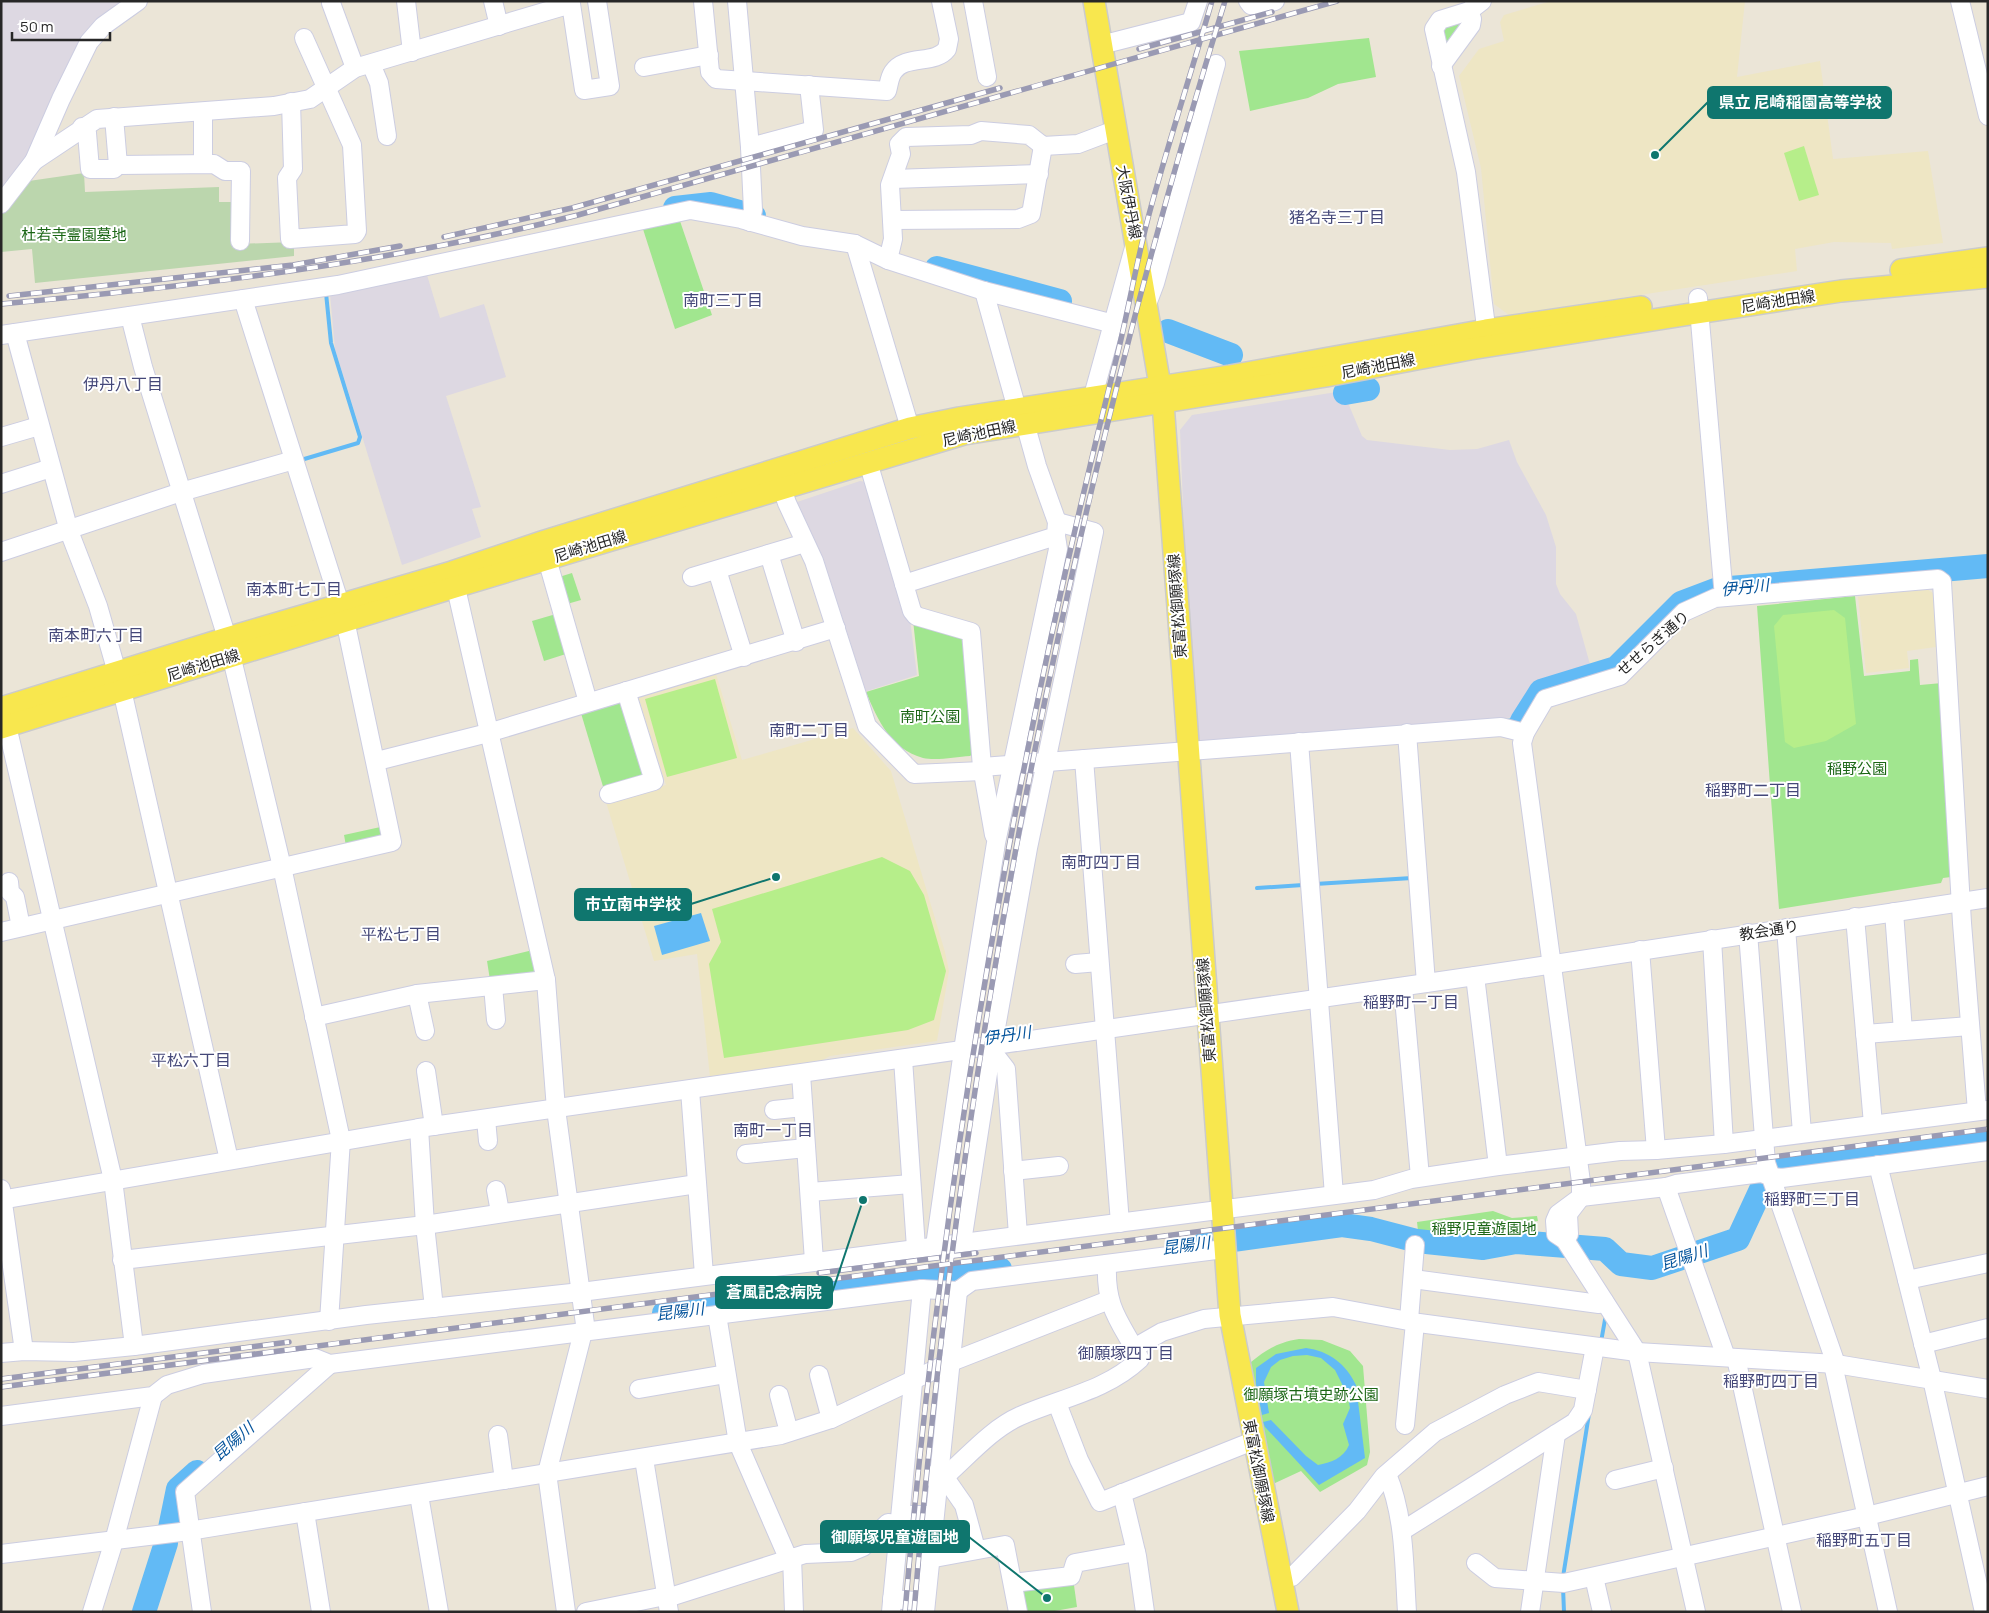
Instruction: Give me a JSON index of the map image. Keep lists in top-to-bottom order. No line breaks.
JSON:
{"streets":{"main road":["大阪伊丹線","尼崎池田線","東富松御願塚線"],"street":["せせらぎ通り","教会通り"]},"crossings":[["大阪伊丹線","尼崎池田線"],["大阪伊丹線","東富松御願塚線"],["尼崎池田線","東富松御願塚線"],["東富松御願塚線","教会通り"],["せせらぎ通り","教会通り"]],"districts":["猪名寺三丁目","南町三丁目","伊丹八丁目","南本町七丁目","南本町六丁目","南町二丁目","稲野町二丁目","南町四丁目","平松七丁目","稲野町一丁目","平松六丁目","南町一丁目","稲野町三丁目","御願塚四丁目","稲野町四丁目","稲野町五丁目"],"water":["伊丹川","昆陽川"],"parks":["杜若寺霊園墓地","南町公園","稲野公園","稲野児童遊園地","御願塚古墳史跡公園"],"places":["県立 尼崎稲園高等学校","市立南中学校","蒼風記念病院","御願塚児童遊園地"],"scale_bar":"50 m"}
